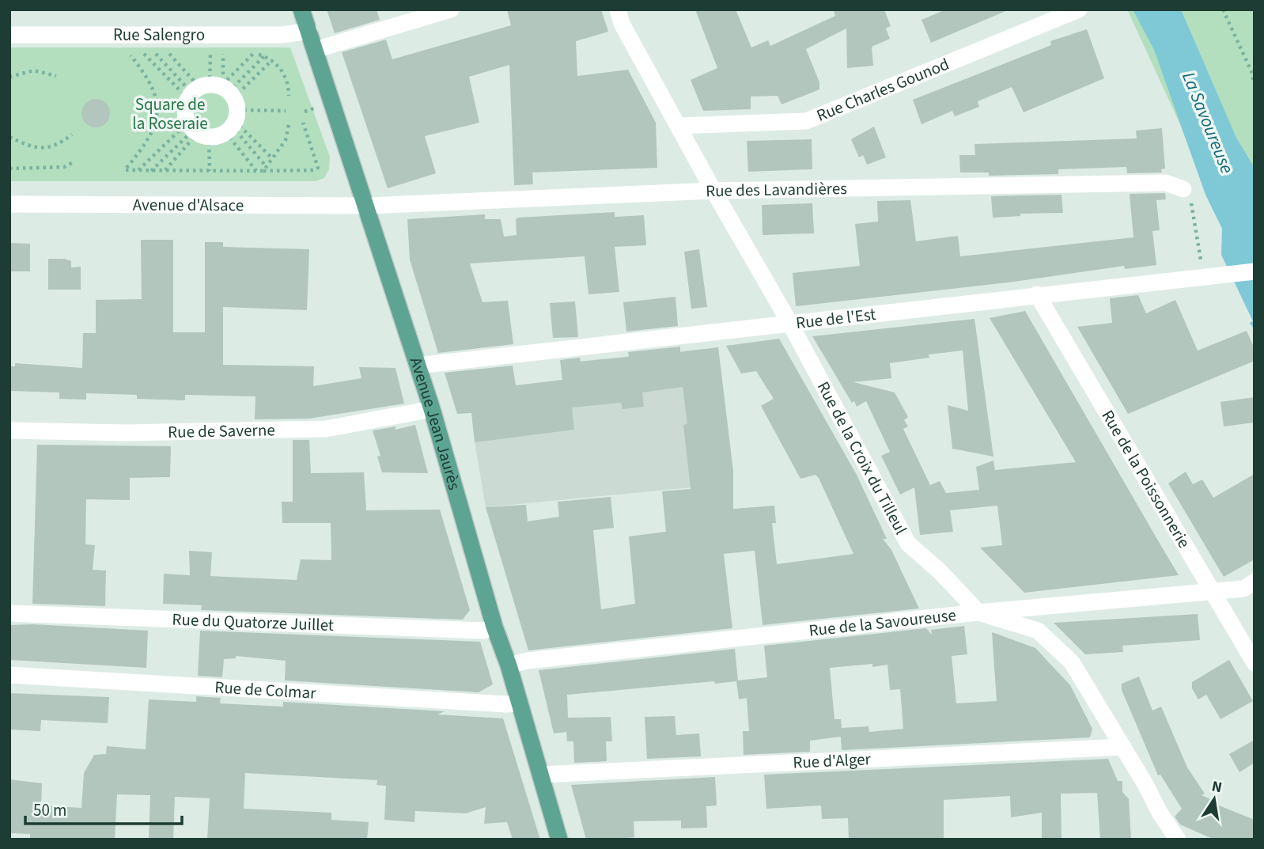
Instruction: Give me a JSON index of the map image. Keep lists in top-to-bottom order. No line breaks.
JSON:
{"streets":{"main road":["Avenue Jean Jaurès"],"street":["Rue Salengro","Rue Charles Gounod","Rue des Lavandières","Avenue d'Alsace","Rue de l'Est","Rue de Saverne","Rue de la Croix du Tilleul","Rue de la Poissonnerie","Rue du Quatorze Juillet","Rue de la Savoureuse","Rue de Colmar","Rue d'Alger"]},"crossings":[["Rue Salengro","Avenue Jean Jaurès"],["Rue Charles Gounod","Rue de la Croix du Tilleul"],["Rue des Lavandières","Avenue d'Alsace"],["Rue des Lavandières","Avenue Jean Jaurès"],["Rue des Lavandières","Rue de la Croix du Tilleul"],["Avenue d'Alsace","Avenue Jean Jaurès"],["Rue de l'Est","Avenue Jean Jaurès"],["Rue de l'Est","Rue de la Croix du Tilleul"],["Rue de l'Est","Rue de la Poissonnerie"],["Avenue Jean Jaurès","Rue de Saverne"],["Avenue Jean Jaurès","Rue du Quatorze Juillet"],["Avenue Jean Jaurès","Rue de la Savoureuse"],["Avenue Jean Jaurès","Rue de Colmar"],["Avenue Jean Jaurès","Rue d'Alger"],["Rue de la Croix du Tilleul","Rue de la Savoureuse"],["Rue de la Croix du Tilleul","Rue d'Alger"],["Rue de la Poissonnerie","Rue de la Savoureuse"]],"water":["La Savoureuse"],"parks":["Square de la Roseraie"],"scale_bar":"50 m","north":"top"}
